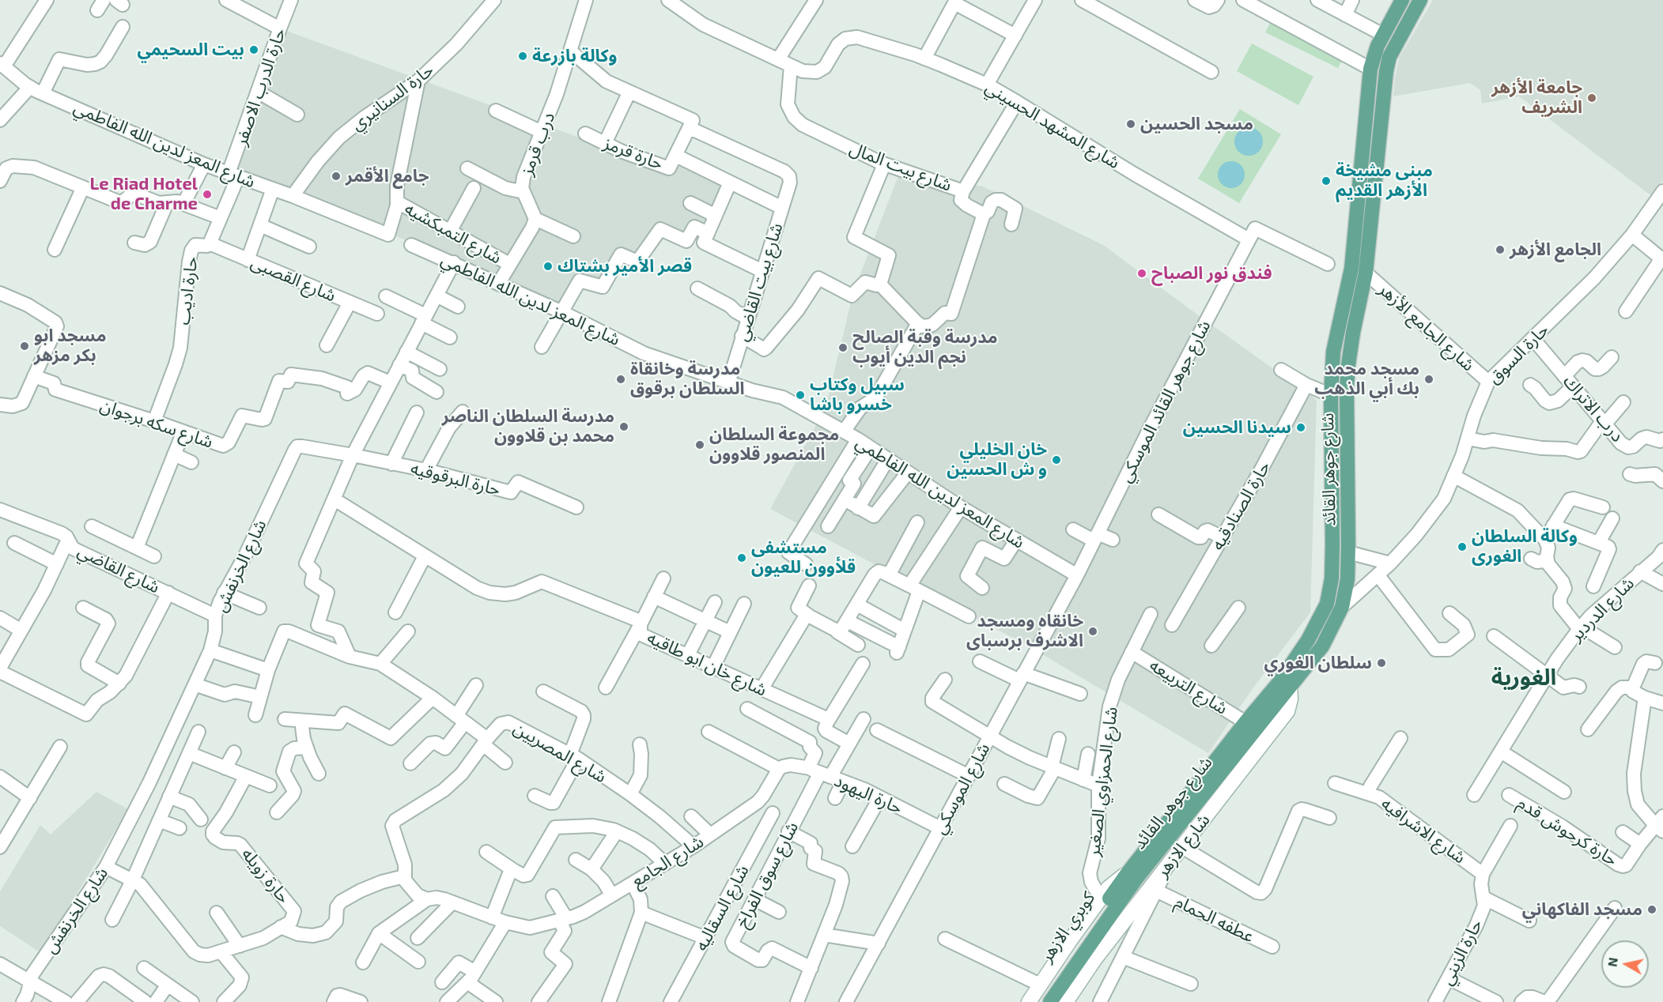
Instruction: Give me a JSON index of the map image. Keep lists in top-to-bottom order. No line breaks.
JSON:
{"streets":{"main road":["شارع جوهر القائد","شارع الازهر","كوبري الازهر"],"street":["حارة الدرب الاصفر","حارة السنانيري","شارع المشهد الحسيني","درب قرمز","شارع المعز لدين الله الفاطمي","حارة قرمز","شارع بيت المال","شارع التمبكشيه","شارع القصبى","شارع بيت القاضي","حارة اديب","شارع الجامع الأزهر","حارة السوق","شارع جوهر القائد الموسكي","درب الاتراك","شارع سكه برجوان","حارة البرقوقيه","حارة الصنادقيه","شارع الخرنفش","شارع القاضي","شارع الدردير","شارع خان ابو طاقيه","شارع التربيعه","شارع المصريين","شارع الحمزاوي الصغير","شارع الموسكي","حارة اليهود","شارع الاشرافيه","حارة كرحوش قدم","شارع الجامع","شارع سوق الفراخ","حارة زويله","شارع السقاليه","عطفه الحمام","حارة الزيني"]},"crossings":[["حارة الدرب الاصفر","شارع المعز لدين الله الفاطمي"],["حارة الدرب الاصفر","حارة اديب"],["حارة السنانيري","شارع المعز لدين الله الفاطمي"],["حارة السنانيري","شارع التمبكشيه"],["شارع المشهد الحسيني","شارع بيت المال"],["شارع المشهد الحسيني","شارع جوهر القائد الموسكي"],["شارع المعز لدين الله الفاطمي","شارع التمبكشيه"],["شارع المعز لدين الله الفاطمي","شارع بيت القاضي"],["شارع المعز لدين الله الفاطمي","حارة اديب"],["شارع المعز لدين الله الفاطمي","شارع جوهر القائد الموسكي"],["شارع المعز لدين الله الفاطمي","شارع الموسكي"],["حارة قرمز","شارع بيت القاضي"],["شارع القصبى","حارة اديب"],["حارة اديب","شارع سكه برجوان"],["شارع الجامع الأزهر","حارة السوق"],["شارع الجامع الأزهر","شارع جوهر القائد"],["حارة السوق","درب الاتراك"],["حارة السوق","شارع جوهر القائد"],["شارع جوهر القائد الموسكي","شارع الموسكي"],["شارع جوهر القائد","شارع التربيعه"],["شارع جوهر القائد","شارع الازهر"],["شارع جوهر القائد","كوبري الازهر"],["حارة البرقوقيه","شارع الخرنفش"],["شارع الخرنفش","شارع القاضي"],["شارع الخرنفش","حارة زويله"],["شارع التربيعه","شارع الحمزاوي الصغير"],["شارع المصريين","شارع الجامع"],["شارع الحمزاوي الصغير","شارع الازهر"],["شارع الموسكي","حارة اليهود"],["حارة اليهود","شارع سوق الفراخ"],["شارع الاشرافيه","حارة الزيني"],["شارع الازهر","كوبري الازهر"]],"districts":["الغورية"],"places":["بيت السحيمي","وكالة بازرعة","جامعة الأزهر الشريف","مسجد الحسين","جامع الأقمر","مبنى مشيخة الأزهر القديم","Le Riad Hotel de Charme","الجامع الأزهر","قصر الأمير بشتاك","فندق نور الصباح","مسجد ابو بكر مزهر","مدرسة وقبة الصالح نجم الدين أيوب","مدرسة وخانقاة السلطان برقوق","مسجد محمد بك أبي الذهب","سبيل وكتاب خسرو باشا","مدرسة السلطان الناصر محمد بن قلاوون","سيدنا الحسين","مجموعة السلطان المنصور قلاوون","خان الخليلي و ش الحسين","وكالة السلطان الغورى","مستشفى قلأوون للعيون","خانقاه ومسجد الاشرف برسباى","سلطان الغوري","مسجد الفاكهاني"],"north":"left"}
